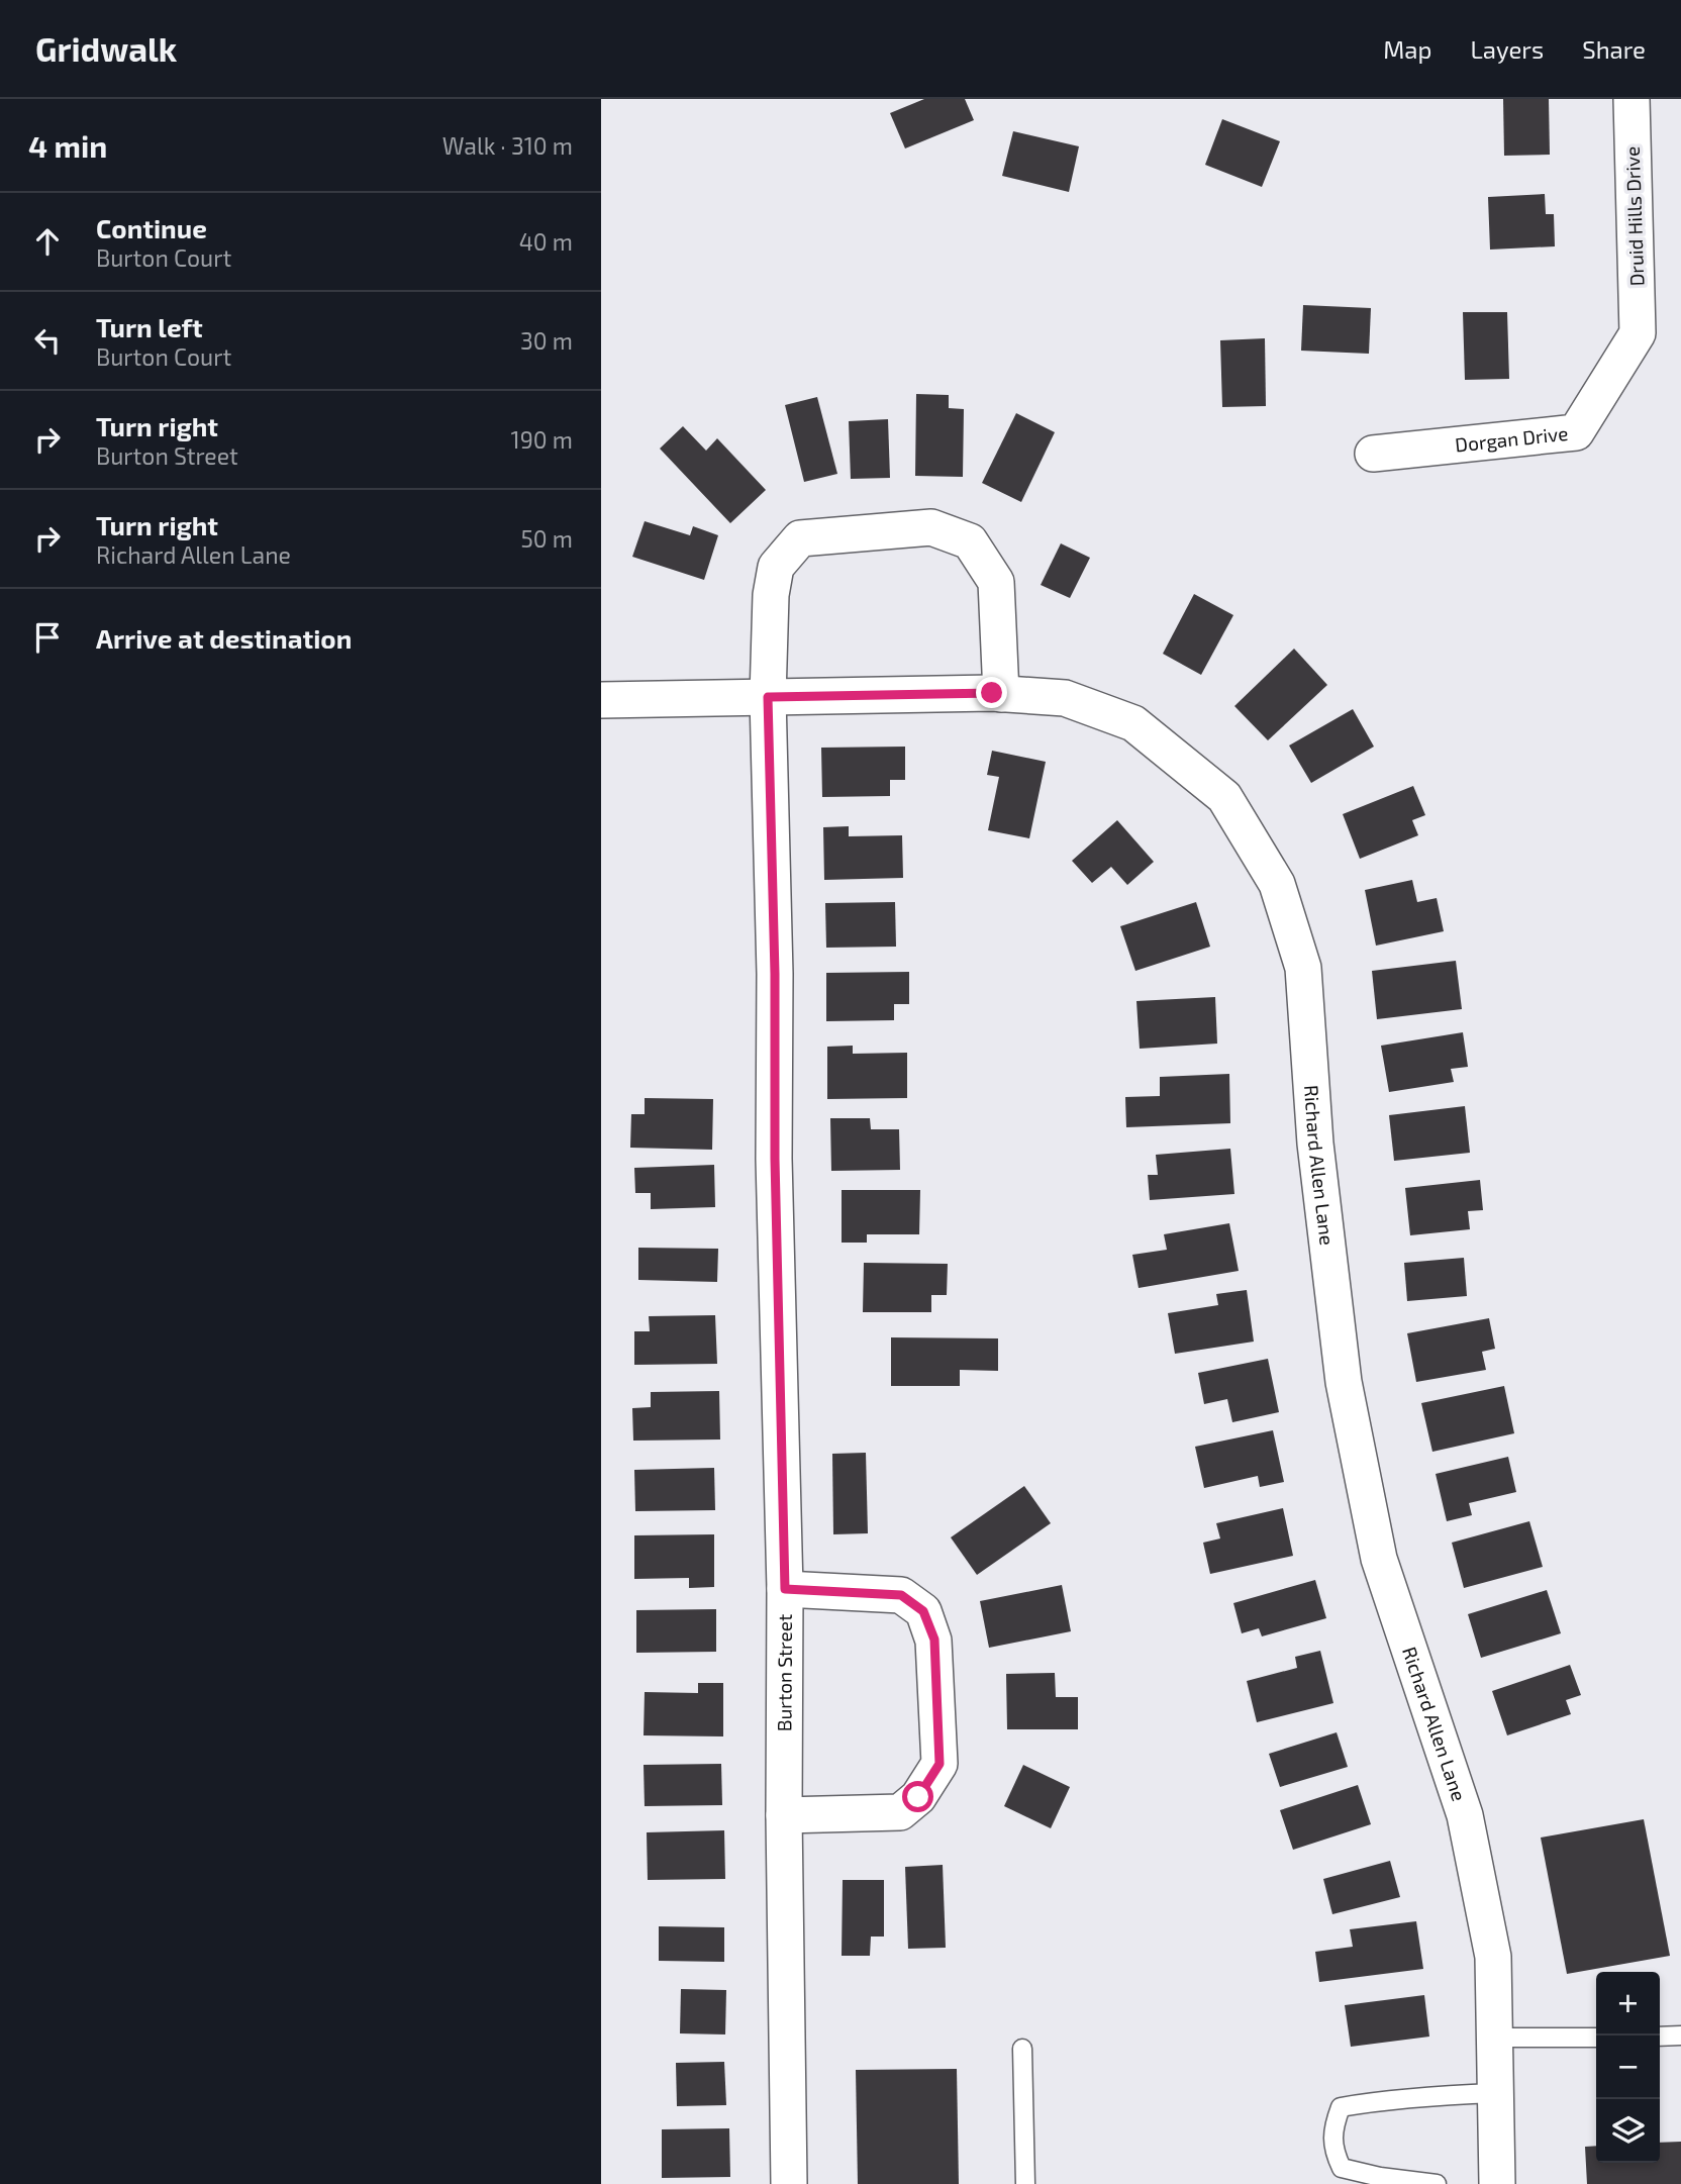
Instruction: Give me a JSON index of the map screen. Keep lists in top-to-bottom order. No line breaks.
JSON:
{"streets":{"street":["Druid Hills Drive","Dorgan Drive","Richard Allen Lane","Burton Street"]},"crossings":[["Druid Hills Drive","Dorgan Drive"],["Richard Allen Lane","Burton Street"]],"page":{"header":"Gridwalk","nav":["Map","Layers","Share"],"heading":["4 min","Walk · 310 m"],"list":[["Continue","Burton Court","40 m"],["Turn left","Burton Court","30 m"],["Turn right","Burton Street","190 m"],["Turn right","Richard Allen Lane","50 m"],"Arrive at destination"],"map_buttons":["+","−"]}}
